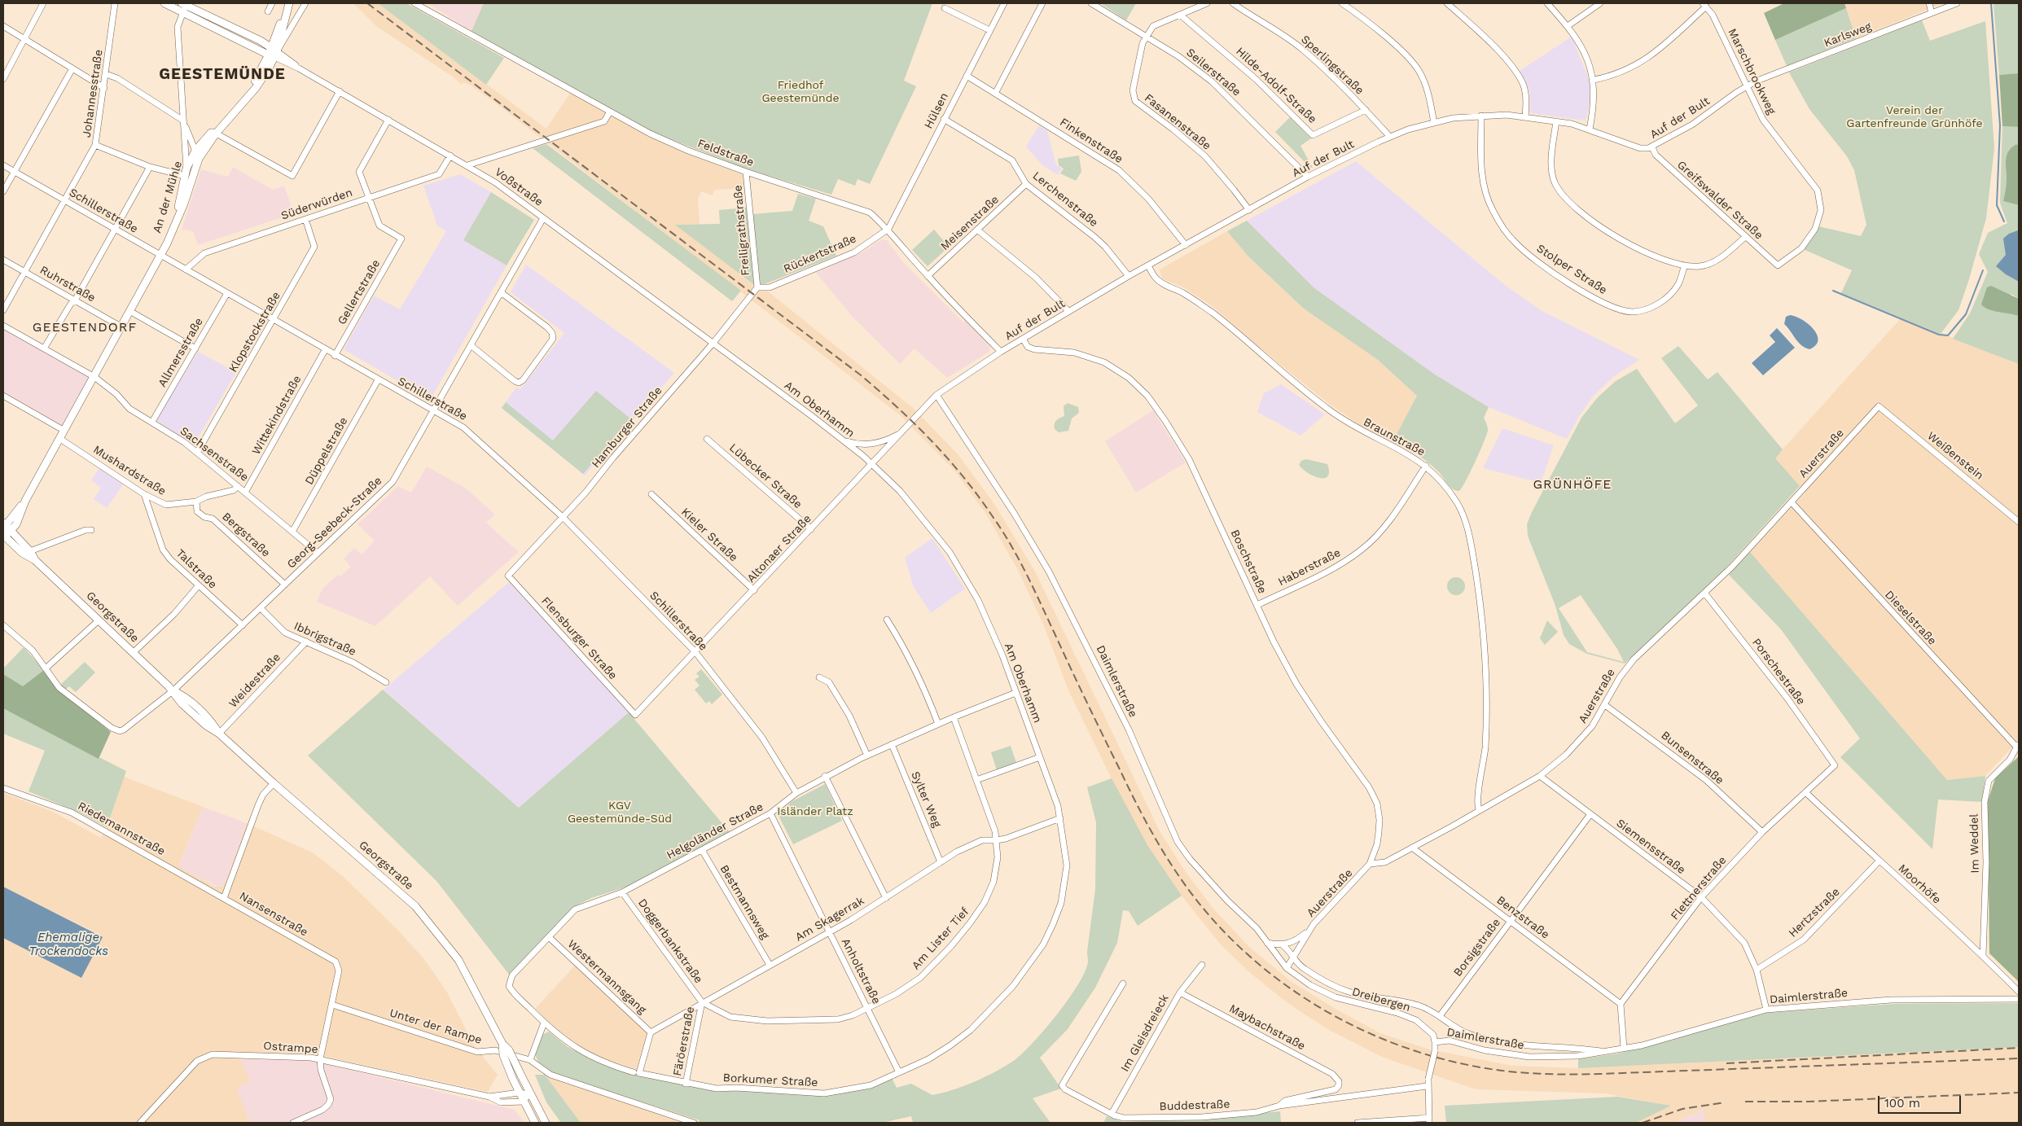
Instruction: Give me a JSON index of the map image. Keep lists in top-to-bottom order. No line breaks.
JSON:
{"streets":{"main road":["An der Mühle","Georgstraße"],"street":["Karlsweg","Sperlingstraße","Marschbrookweg","Seilerstraße","Hilde-Adolf-Straße","Johannesstraße","Hülsen","Auf der Bult","Fasanenstraße","Finkenstraße","Feldstraße","Voßstraße","Lerchenstraße","Greifswalder Straße","Süderwürden","Schillerstraße","Meisenstraße","Freiligrathstraße","Rückertstraße","Stolper Straße","Ruhrstraße","Gellertstraße","Klopstockstraße","Allmersstraße","Am Oberhamm","Wittekindstraße","Hamburger Straße","Braunstraße","Düppelstraße","Auerstraße","Sachsenstraße","Weißenstein","Mushardstraße","Lübecker Straße","Georg-Seebeck-Straße","Bergstraße","Kieler Straße","Altonaer Straße","Boschstraße","Haberstraße","Talstraße","Dieselstraße","Flensburger Straße","Ibbrigstraße","Porschestraße","Weidestraße","Daimlerstraße","Bunsenstraße","Sylter Weg","Riedemannstraße","Helgoländer Straße","Im Weddel","Siemensstraße","Moorhöfe","Flettnerstraße","Bestmannsweg","Hertzstraße","Nansenstraße","Benzstraße","Am Skagerrak","Am Lister Tief","Doggerbankstraße","Borsigstraße","Anholtstraße","Westermannsgang","Dreibergen","Unter der Rampe","Maybachstraße","Im Gleisdreieck","Färöerstraße","Ostrampe","Borkumer Straße","Buddestraße"]},"crossings":[["Karlsweg","Marschbrookweg"],["Karlsweg","Auf der Bult"],["Sperlingstraße","Hilde-Adolf-Straße"],["Sperlingstraße","Auf der Bult"],["Marschbrookweg","Auf der Bult"],["Marschbrookweg","Greifswalder Straße"],["Seilerstraße","Auf der Bult"],["Seilerstraße","Fasanenstraße"],["Johannesstraße","Schillerstraße"],["Johannesstraße","Ruhrstraße"],["Hülsen","Finkenstraße"],["Hülsen","Feldstraße"],["Hülsen","Lerchenstraße"],["Hülsen","Rückertstraße"],["Auf der Bult","Fasanenstraße"],["Auf der Bult","Finkenstraße"],["Auf der Bult","Feldstraße"],["Auf der Bult","Lerchenstraße"],["Auf der Bult","Greifswalder Straße"],["Auf der Bult","Stolper Straße"],["Auf der Bult","Braunstraße"],["Auf der Bult","Altonaer Straße"],["Auf der Bult","Boschstraße"],["Auf der Bult","Daimlerstraße"],["Feldstraße","Meisenstraße"],["Feldstraße","Freiligrathstraße"],["Feldstraße","Rückertstraße"],["Voßstraße","An der Mühle"],["Voßstraße","Süderwürden"],["Voßstraße","Am Oberhamm"],["Voßstraße","Hamburger Straße"],["Voßstraße","Georg-Seebeck-Straße"],["An der Mühle","Schillerstraße"],["An der Mühle","Ruhrstraße"],["An der Mühle","Sachsenstraße"],["An der Mühle","Mushardstraße"],["An der Mühle","Georgstraße"],["Lerchenstraße","Meisenstraße"],["Süderwürden","Schillerstraße"],["Süderwürden","Gellertstraße"],["Süderwürden","Klopstockstraße"],["Schillerstraße","Gellertstraße"],["Schillerstraße","Klopstockstraße"],["Schillerstraße","Allmersstraße"],["Schillerstraße","Wittekindstraße"],["Schillerstraße","Hamburger Straße"],["Schillerstraße","Düppelstraße"],["Schillerstraße","Georg-Seebeck-Straße"],["Schillerstraße","Altonaer Straße"],["Schillerstraße","Helgoländer Straße"],["Freiligrathstraße","Rückertstraße"],["Freiligrathstraße","Hamburger Straße"],["Rückertstraße","Hamburger Straße"],["Klopstockstraße","Sachsenstraße"],["Allmersstraße","Sachsenstraße"],["Am Oberhamm","Hamburger Straße"],["Am Oberhamm","Altonaer Straße"],["Am Oberhamm","Helgoländer Straße"],["Am Oberhamm","Am Skagerrak"],["Am Oberhamm","Anholtstraße"],["Am Oberhamm","Borkumer Straße"],["Wittekindstraße","Sachsenstraße"],["Hamburger Straße","Flensburger Straße"],["Braunstraße","Auerstraße"],["Braunstraße","Haberstraße"],["Düppelstraße","Sachsenstraße"],["Auerstraße","Weißenstein"],["Auerstraße","Boschstraße"],["Auerstraße","Dieselstraße"],["Auerstraße","Porschestraße"],["Auerstraße","Daimlerstraße"],["Auerstraße","Bunsenstraße"],["Auerstraße","Siemensstraße"],["Auerstraße","Benzstraße"],["Auerstraße","Dreibergen"],["Sachsenstraße","Mushardstraße"],["Sachsenstraße","Georg-Seebeck-Straße"],["Mushardstraße","Bergstraße"],["Mushardstraße","Talstraße"],["Lübecker Straße","Altonaer Straße"],["Georg-Seebeck-Straße","Bergstraße"],["Georg-Seebeck-Straße","Talstraße"],["Georg-Seebeck-Straße","Georgstraße"],["Georg-Seebeck-Straße","Ibbrigstraße"],["Kieler Straße","Altonaer Straße"],["Altonaer Straße","Flensburger Straße"],["Altonaer Straße","Daimlerstraße"],["Boschstraße","Haberstraße"],["Georgstraße","Weidestraße"],["Georgstraße","Nansenstraße"],["Georgstraße","Ostrampe"],["Dieselstraße","Im Weddel"],["Ibbrigstraße","Weidestraße"],["Porschestraße","Flettnerstraße"],["Daimlerstraße","Siemensstraße"],["Daimlerstraße","Borsigstraße"],["Daimlerstraße","Dreibergen"],["Bunsenstraße","Flettnerstraße"],["Sylter Weg","Helgoländer Straße"],["Sylter Weg","Am Skagerrak"],["Riedemannstraße","Nansenstraße"],["Helgoländer Straße","Bestmannsweg"],["Helgoländer Straße","Am Lister Tief"],["Helgoländer Straße","Doggerbankstraße"],["Helgoländer Straße","Anholtstraße"],["Helgoländer Straße","Westermannsgang"],["Helgoländer Straße","Borkumer Straße"],["Im Weddel","Moorhöfe"],["Siemensstraße","Flettnerstraße"],["Siemensstraße","Hertzstraße"],["Siemensstraße","Borsigstraße"],["Moorhöfe","Flettnerstraße"],["Moorhöfe","Hertzstraße"],["Flettnerstraße","Benzstraße"],["Bestmannsweg","Am Skagerrak"],["Nansenstraße","Unter der Rampe"],["Nansenstraße","Ostrampe"],["Benzstraße","Borsigstraße"],["Am Skagerrak","Am Lister Tief"],["Am Skagerrak","Doggerbankstraße"],["Am Skagerrak","Anholtstraße"],["Am Skagerrak","Westermannsgang"],["Am Skagerrak","Färöerstraße"],["Am Lister Tief","Doggerbankstraße"],["Am Lister Tief","Anholtstraße"],["Am Lister Tief","Färöerstraße"],["Doggerbankstraße","Färöerstraße"],["Anholtstraße","Borkumer Straße"],["Maybachstraße","Im Gleisdreieck"],["Maybachstraße","Buddestraße"],["Im Gleisdreieck","Buddestraße"],["Färöerstraße","Borkumer Straße"]],"districts":["GEESTEMÜNDE","GEESTENDORF","GRÜNHÖFE"],"water":["Ehemalige Trockendocks"],"parks":["Friedhof Geestemünde","Verein der Gartenfreunde Grünhöfe","KGV Geestemünde-Süd","Isländer Platz"],"scale_bar":"100 m"}
